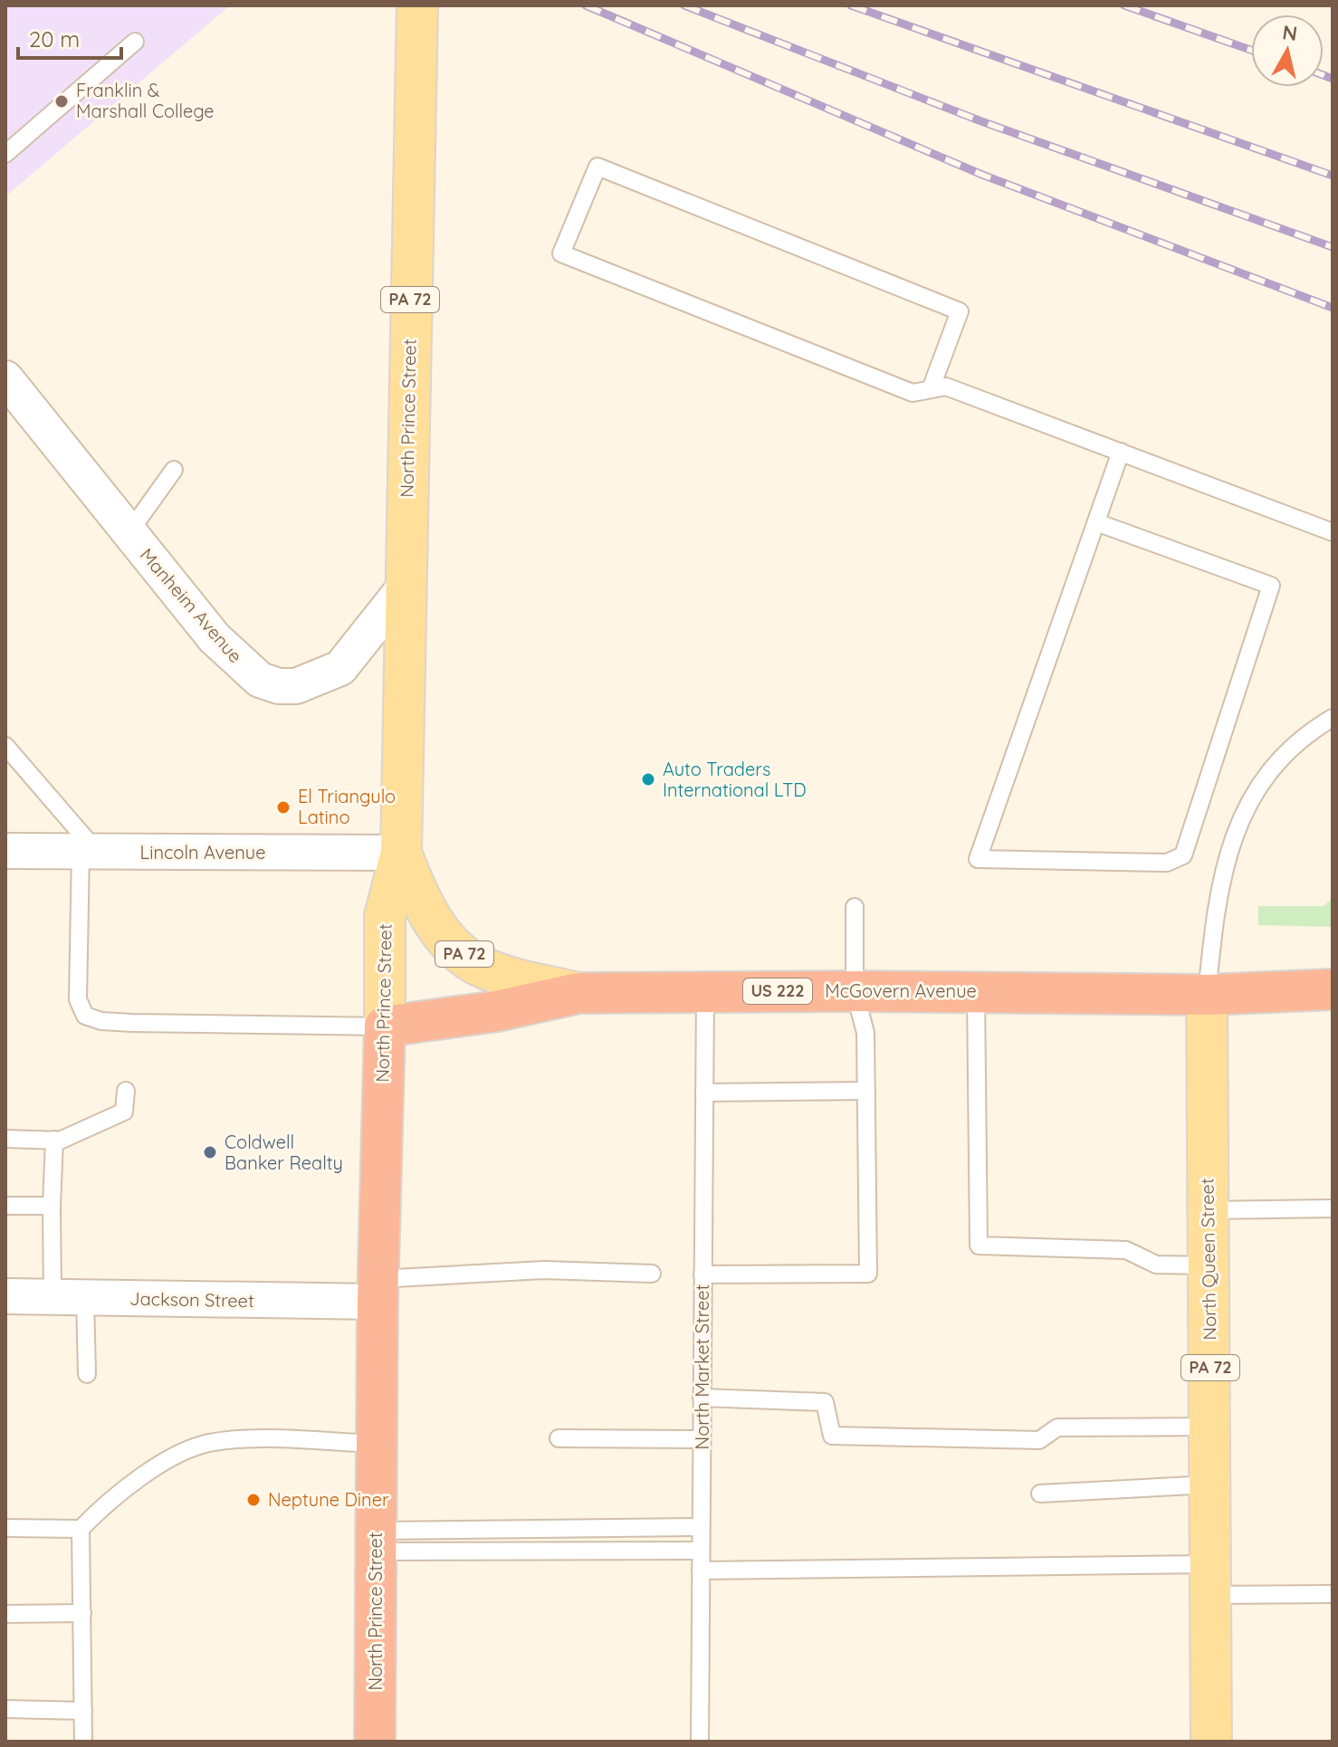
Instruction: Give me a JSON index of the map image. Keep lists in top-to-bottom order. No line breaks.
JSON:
{"streets":{"highway":["North Prince Street","US 222","McGovern Avenue"],"main road":["PA 72","North Queen Street"],"street":["Manheim Avenue","Lincoln Avenue","Jackson Street"],"lane":["North Market Street"]},"crossings":[["PA 72","North Prince Street"],["PA 72","Lincoln Avenue"],["PA 72","McGovern Avenue"],["North Prince Street","Manheim Avenue"],["North Prince Street","Lincoln Avenue"],["North Prince Street","McGovern Avenue"],["North Prince Street","Jackson Street"],["McGovern Avenue","North Queen Street"],["McGovern Avenue","North Market Street"]],"places":["Franklin & Marshall College","Auto Traders International LTD","El Triangulo Latino","Coldwell Banker Realty","Neptune Diner"],"scale_bar":"20 m","north":"top"}
